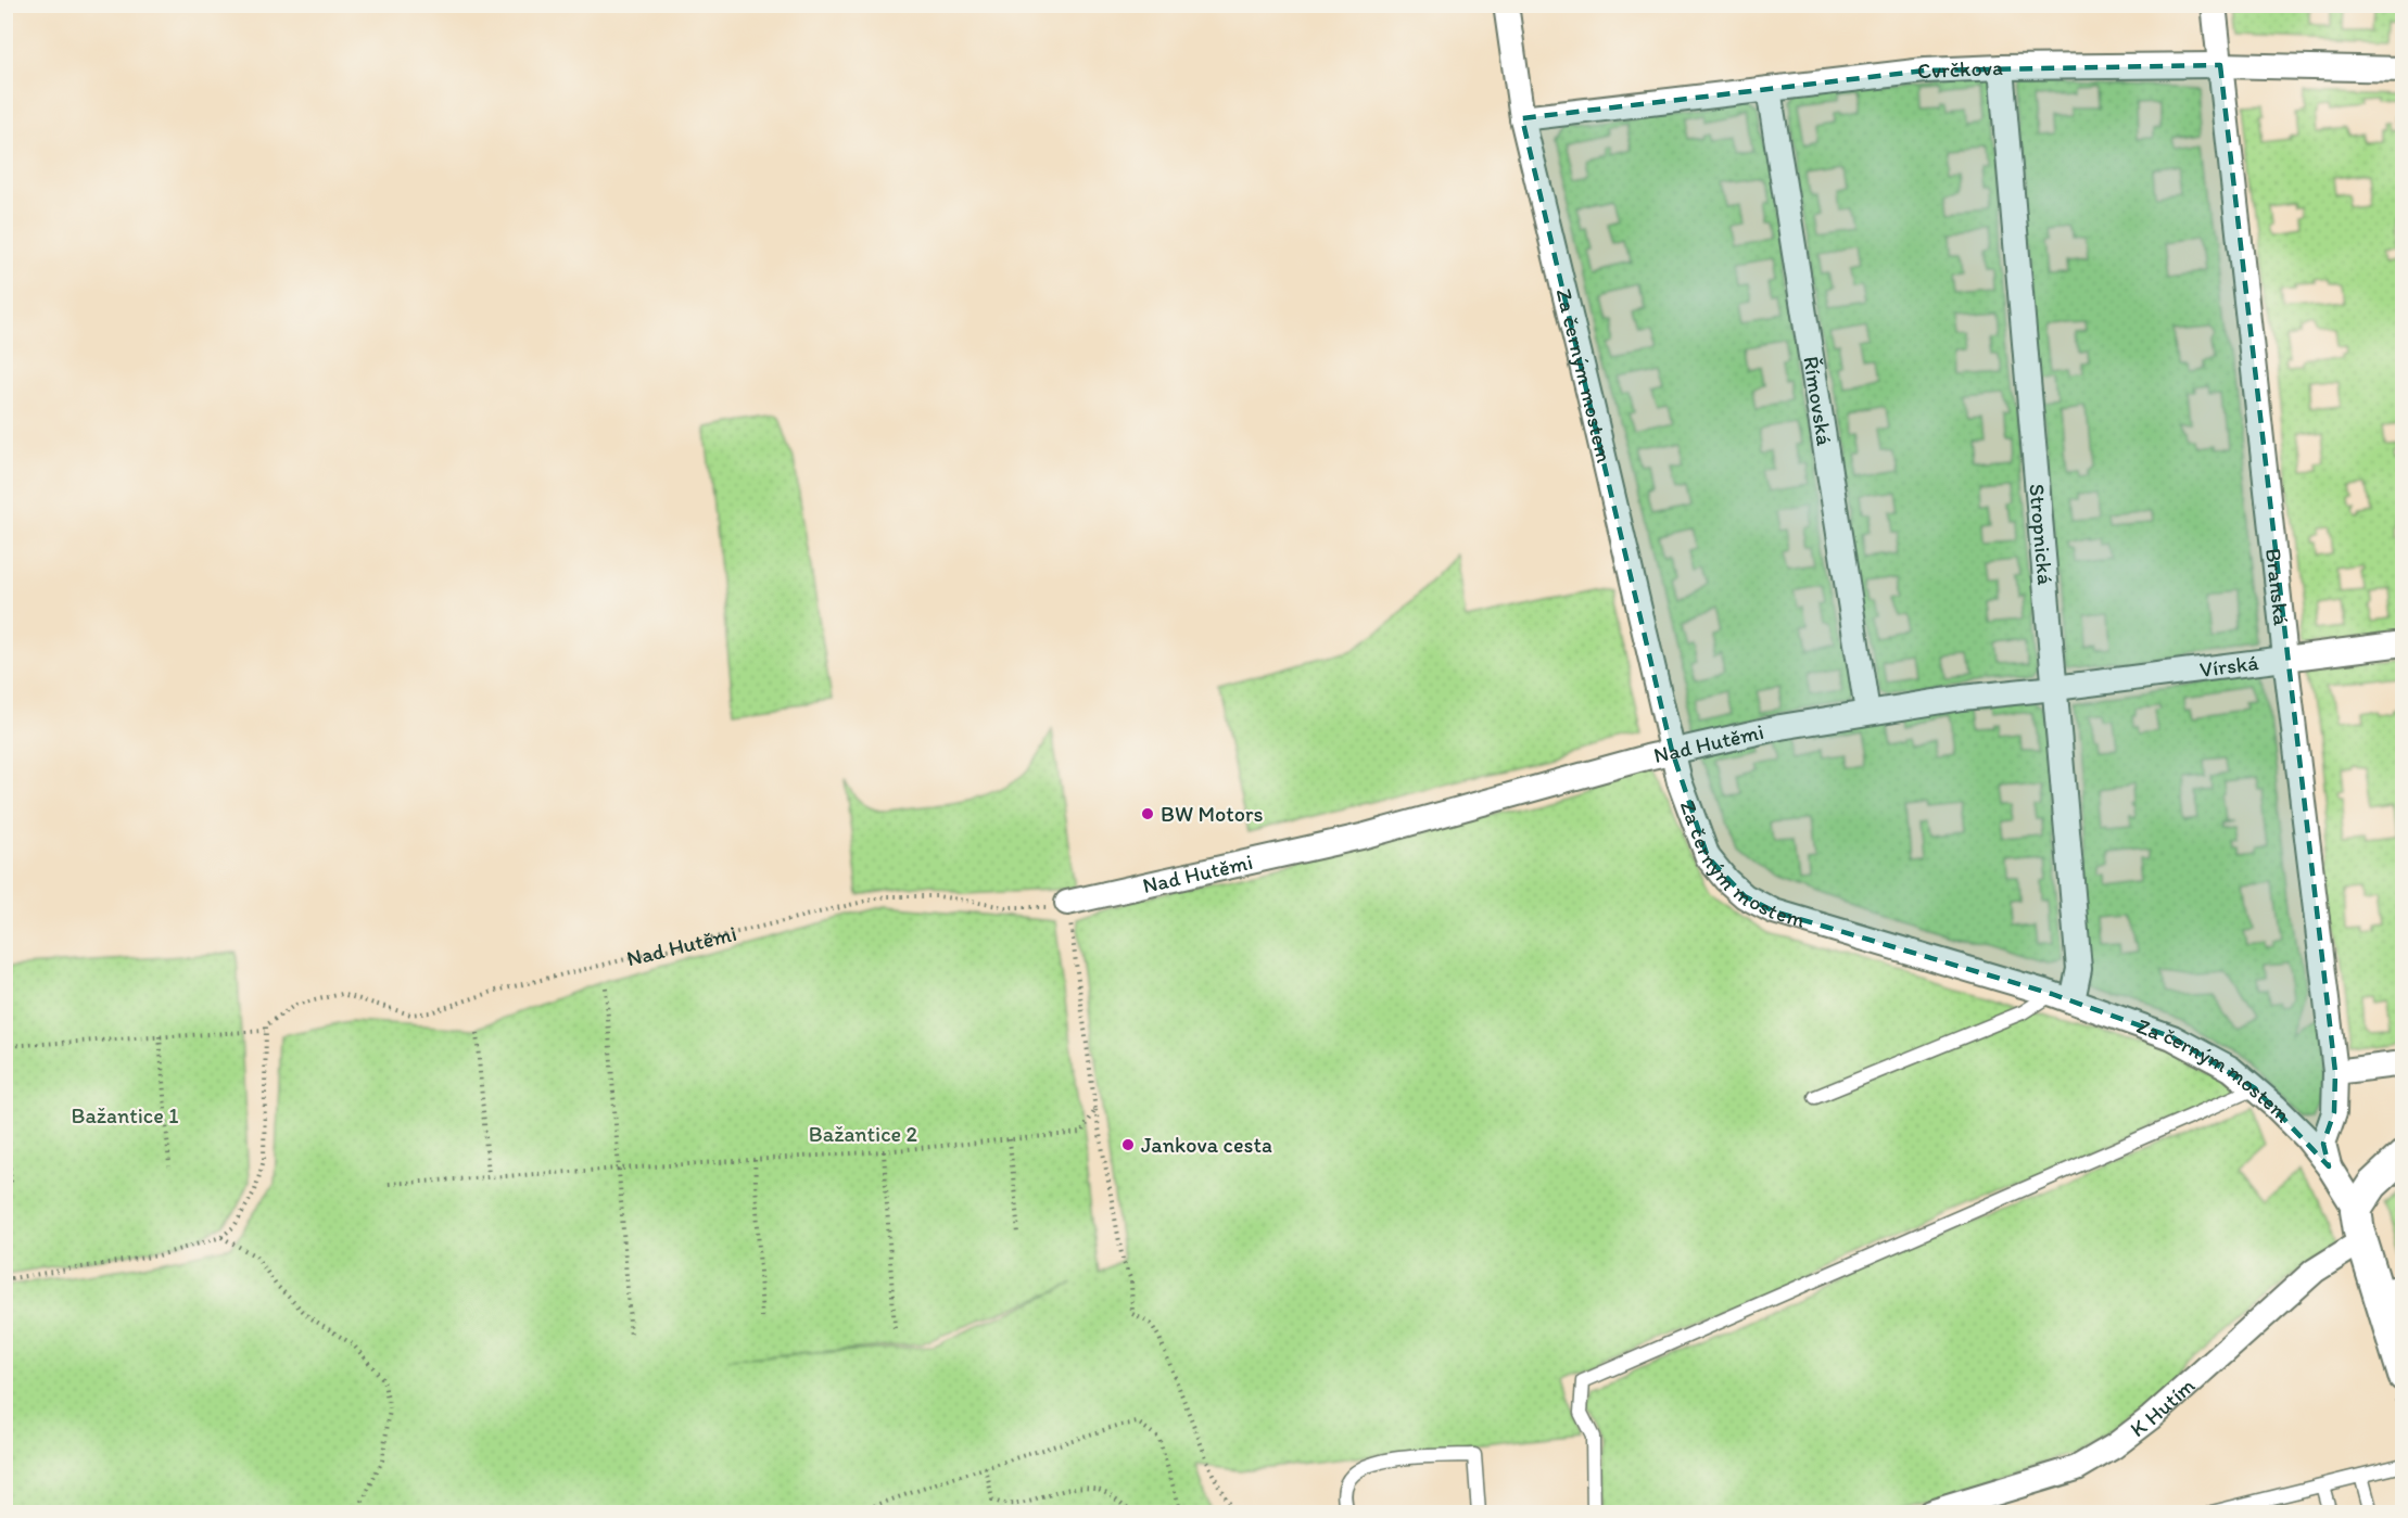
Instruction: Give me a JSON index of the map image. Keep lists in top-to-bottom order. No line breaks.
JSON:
{"streets":{"street":["Cvrčkova","Za černým mostem","Římovská","Stropnická","Branská","Vírská","Nad Hutěmi","K Hutím"]},"crossings":[["Cvrčkova","Za černým mostem"],["Cvrčkova","Římovská"],["Cvrčkova","Stropnická"],["Cvrčkova","Branská"],["Za černým mostem","Stropnická"],["Za černým mostem","Branská"],["Za černým mostem","Nad Hutěmi"],["Za černým mostem","K Hutím"],["Římovská","Nad Hutěmi"],["Stropnická","Vírská"],["Stropnická","Nad Hutěmi"],["Branská","Vírská"],["Vírská","Nad Hutěmi"]],"parks":["Bažantice 1","Bažantice 2"],"places":["BW Motors","Jankova cesta"]}
